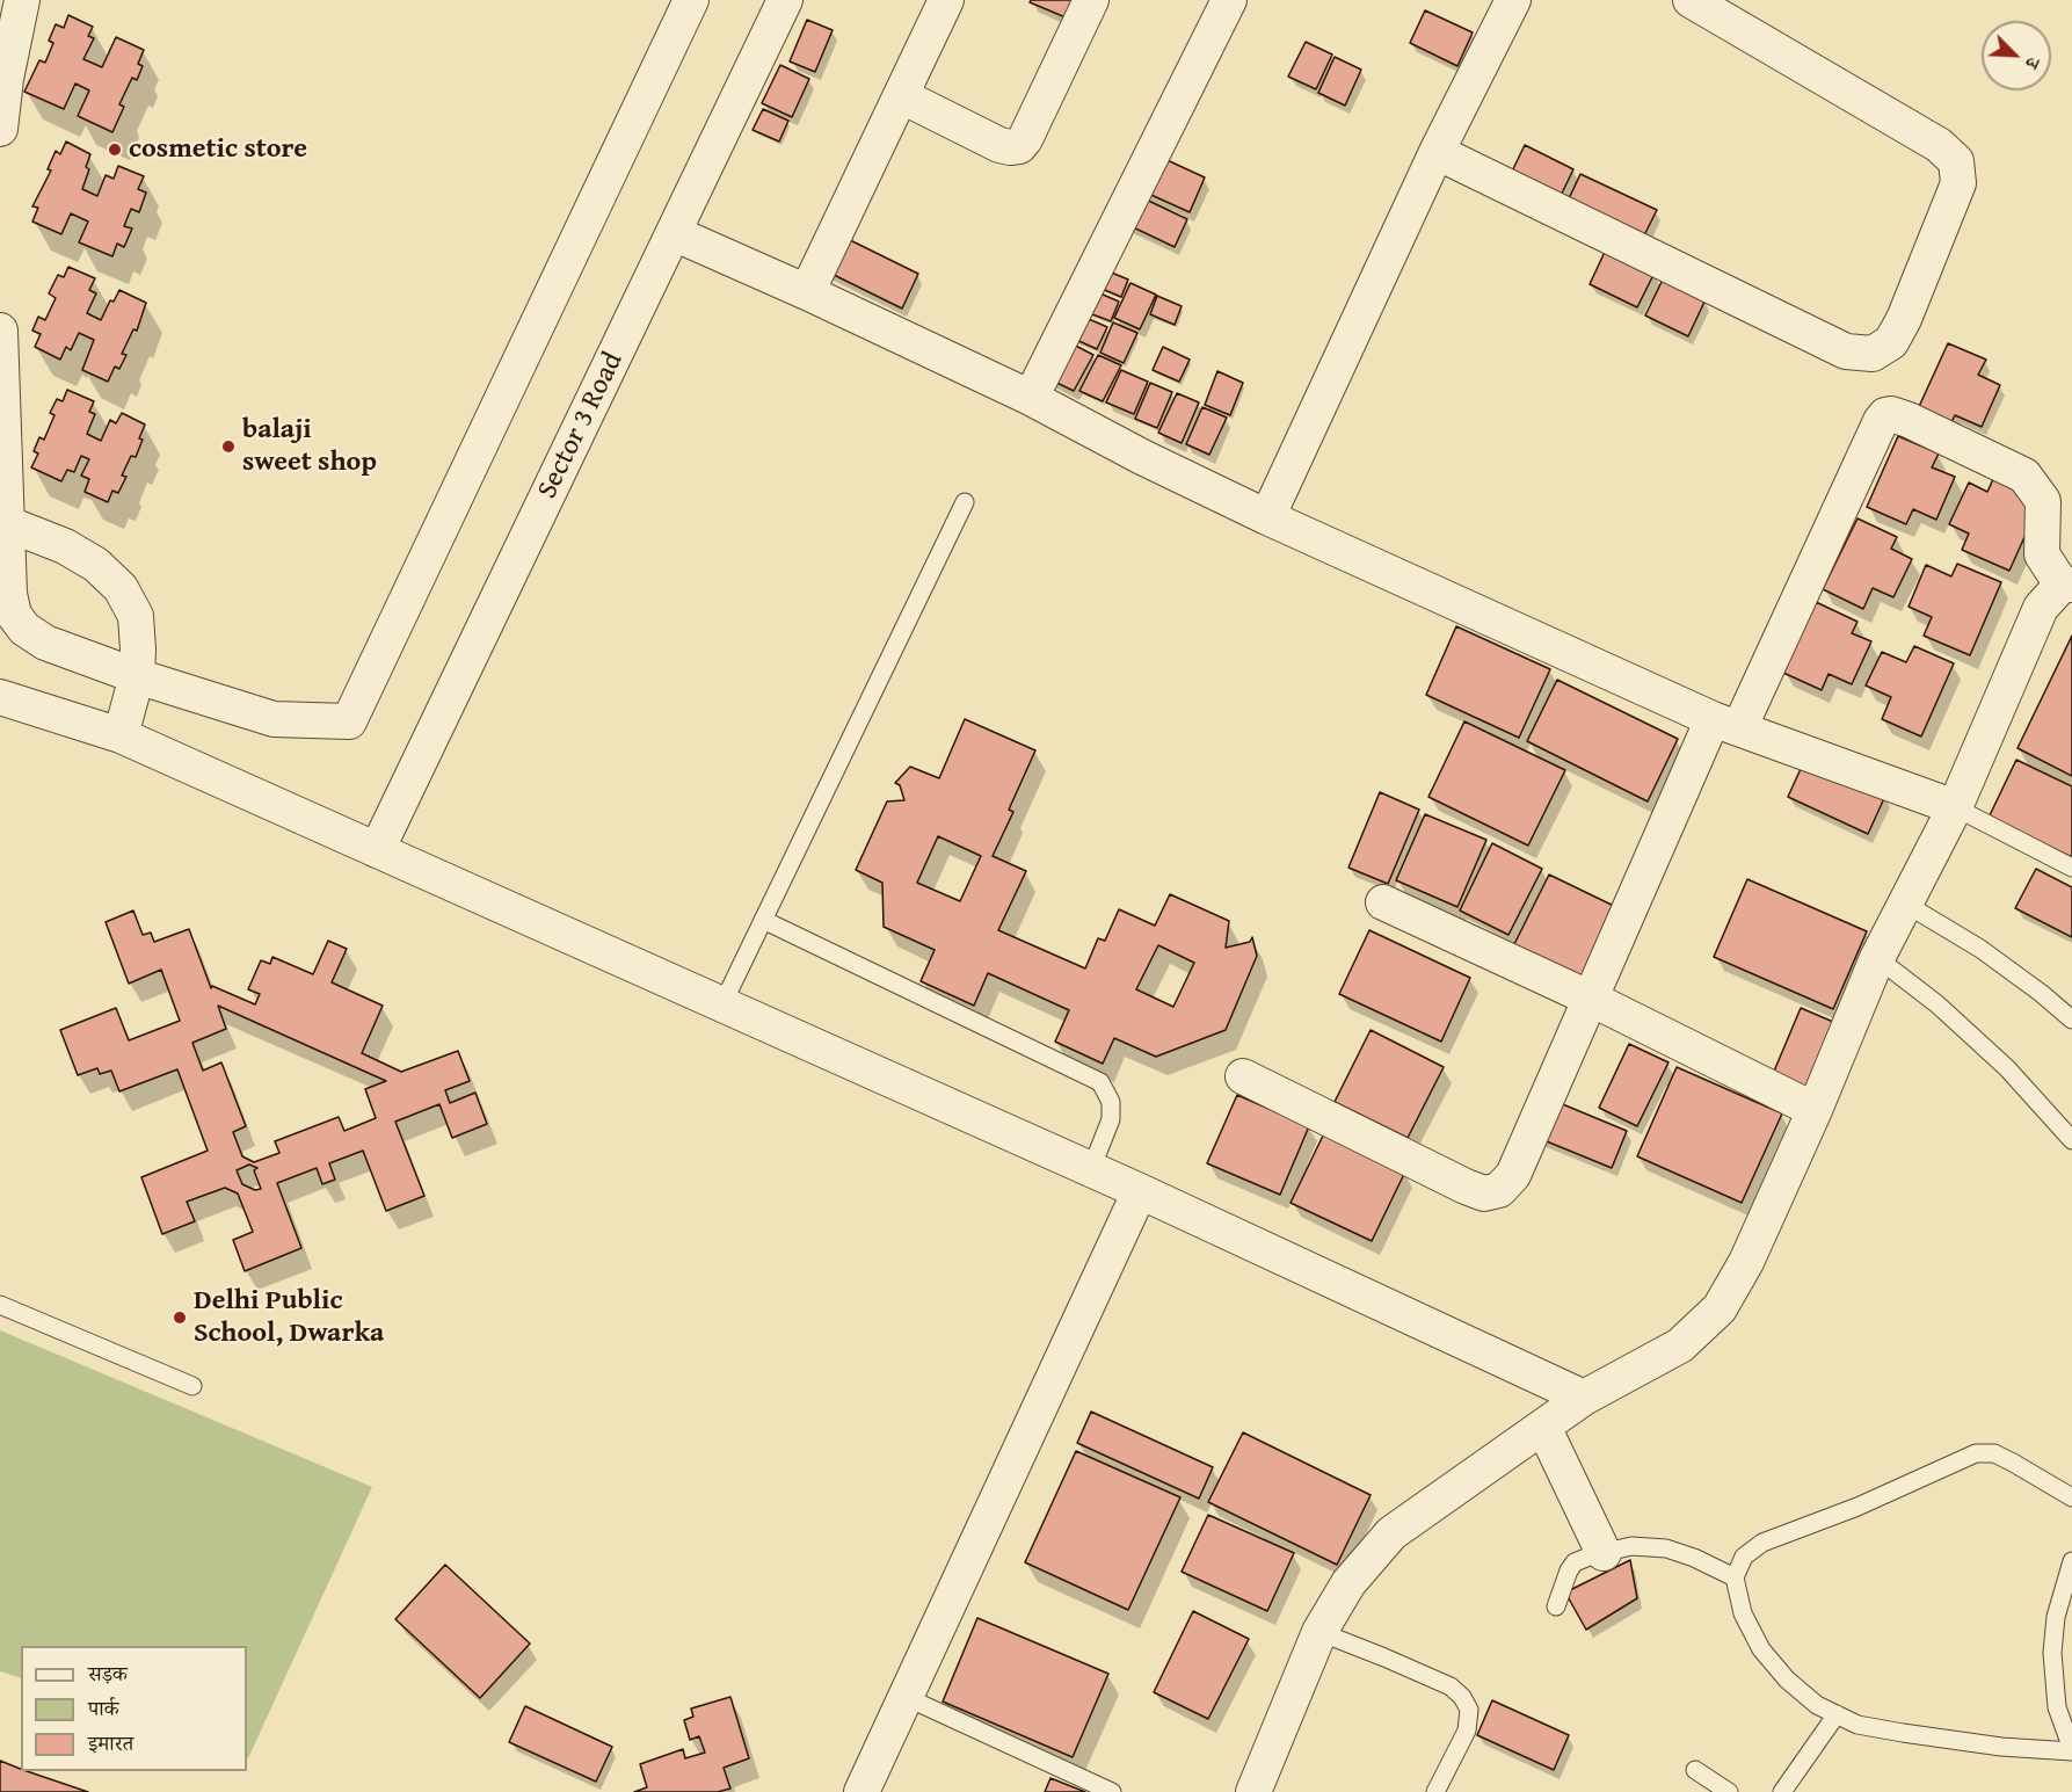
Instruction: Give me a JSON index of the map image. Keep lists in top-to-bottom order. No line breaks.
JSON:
{"streets":{"street":["Sector 3 Road"]},"places":["cosmetic store","balaji sweet shop","Delhi Public School, Dwarka"],"legend":["सड़क","पार्क","इमारत"],"north":"bottom right"}
